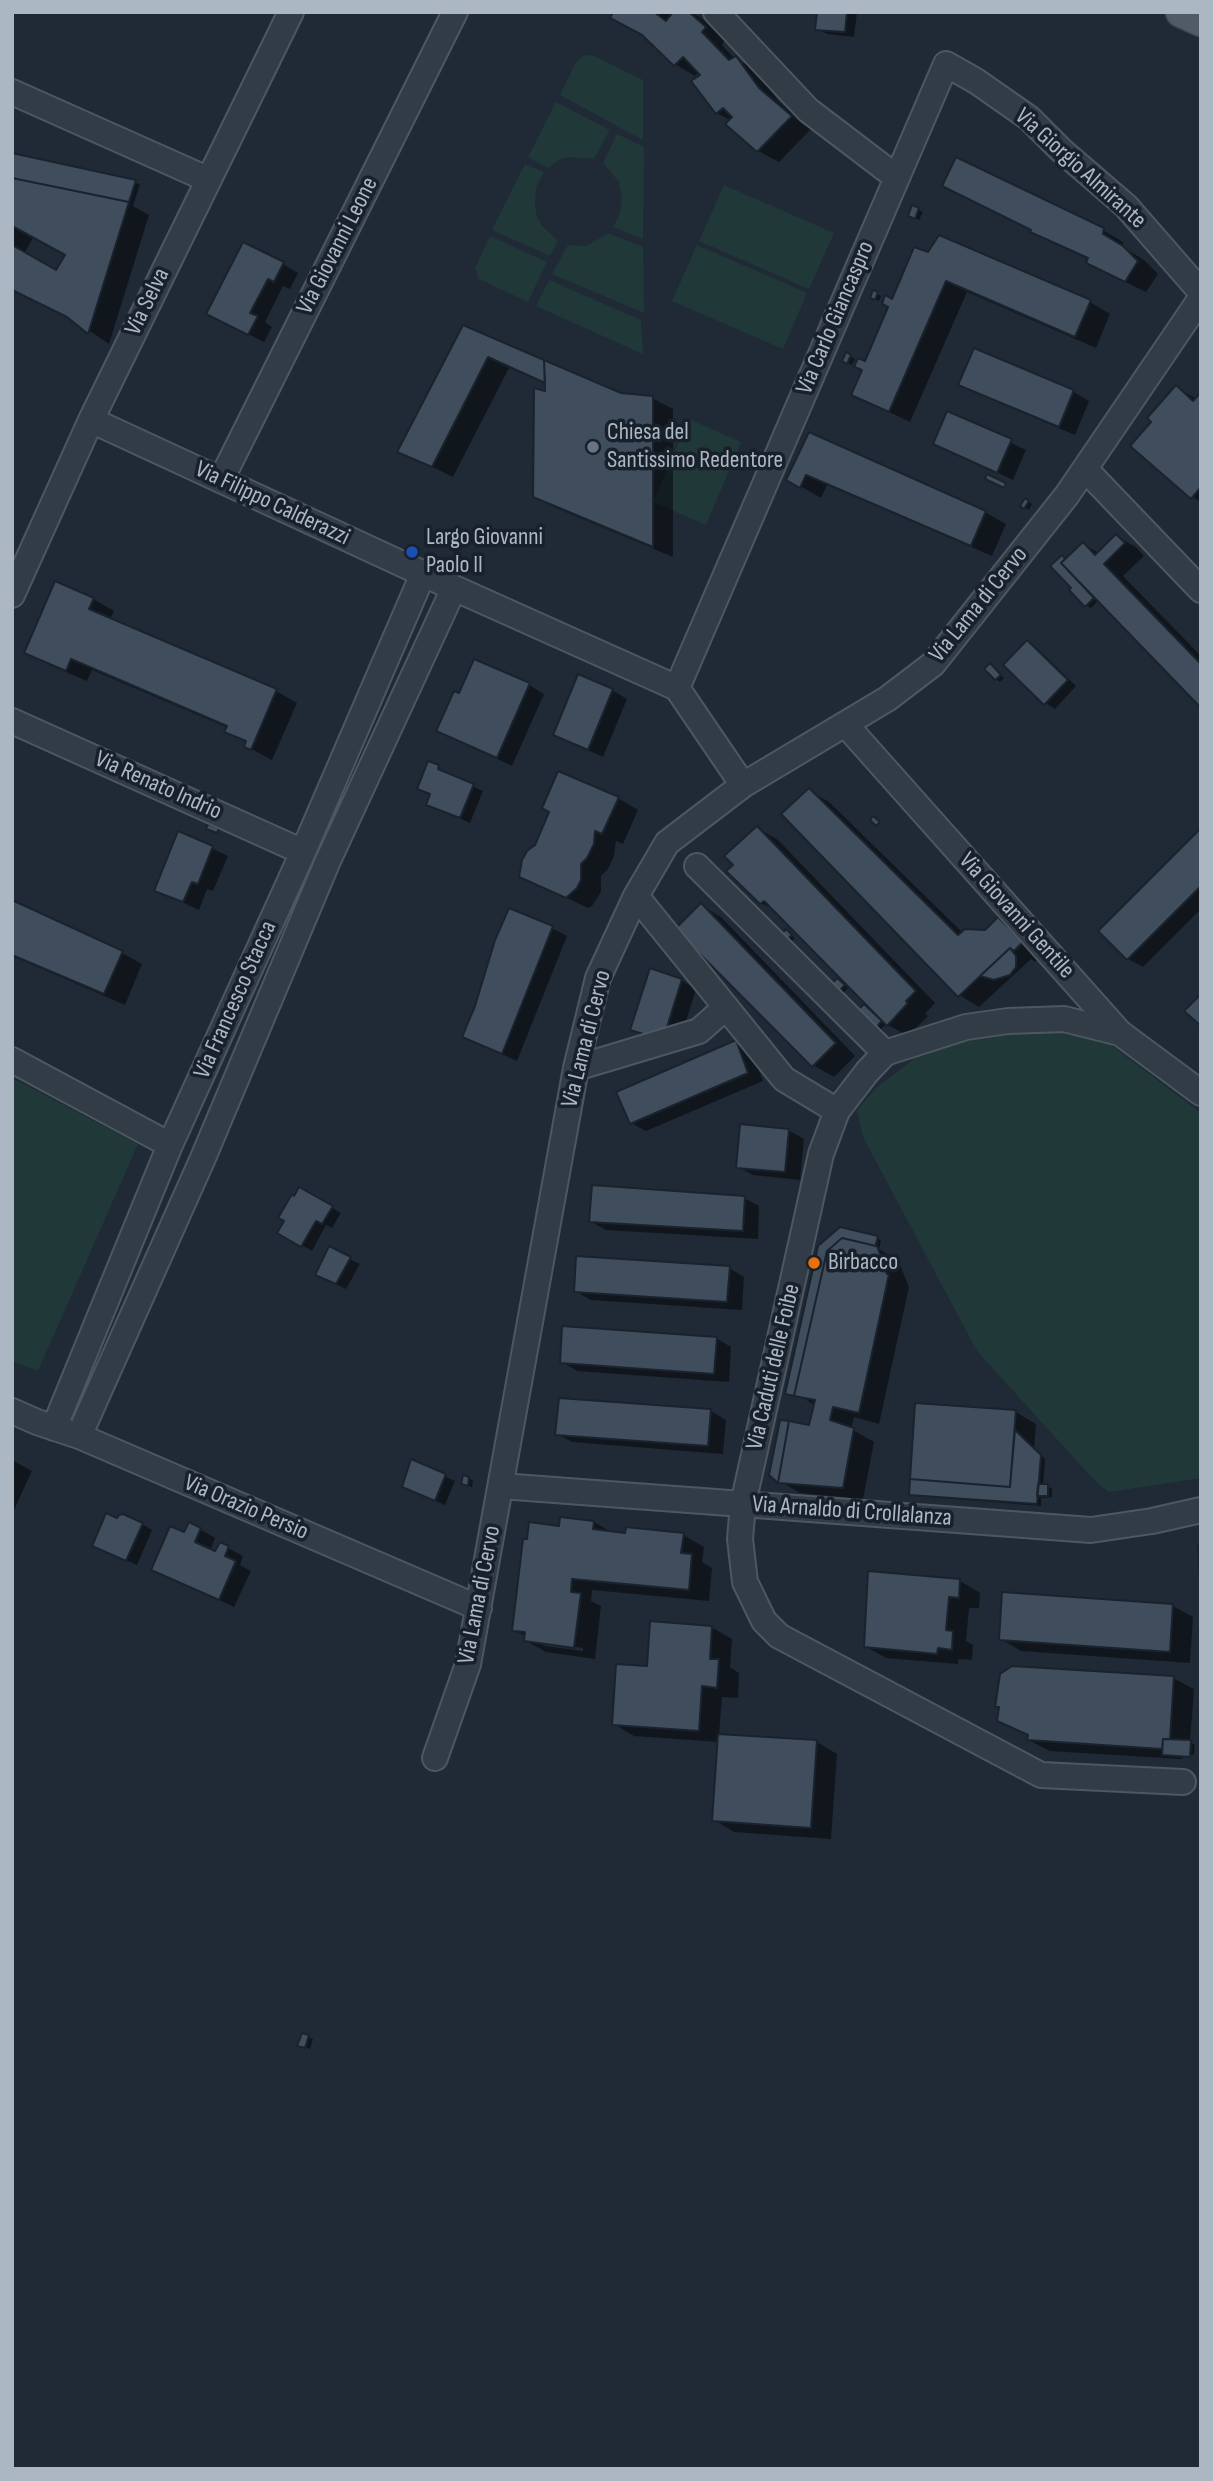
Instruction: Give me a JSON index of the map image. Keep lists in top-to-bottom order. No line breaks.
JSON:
{"streets":{"street":["Via Giorgio Almirante","Via Giovanni Leone","Via Selva","Via Carlo Giancaspro","Via Filippo Calderazzi","Via Lama di Cervo","Via Renato Indrio","Via Giovanni Gentile","Via Francesco Stacca","Via Caduti delle Foibe","Via Orazio Persio","Via Arnaldo di Crollalanza"]},"crossings":[["Via Giorgio Almirante","Via Carlo Giancaspro"],["Via Giovanni Leone","Via Filippo Calderazzi"],["Via Selva","Via Filippo Calderazzi"],["Via Filippo Calderazzi","Via Francesco Stacca"],["Via Lama di Cervo","Via Giovanni Gentile"],["Via Lama di Cervo","Via Orazio Persio"],["Via Lama di Cervo","Via Arnaldo di Crollalanza"],["Via Renato Indrio","Via Francesco Stacca"],["Via Francesco Stacca","Via Orazio Persio"],["Via Caduti delle Foibe","Via Arnaldo di Crollalanza"]],"places":["Chiesa del Santissimo Redentore","Largo Giovanni Paolo II","Birbacco"]}
